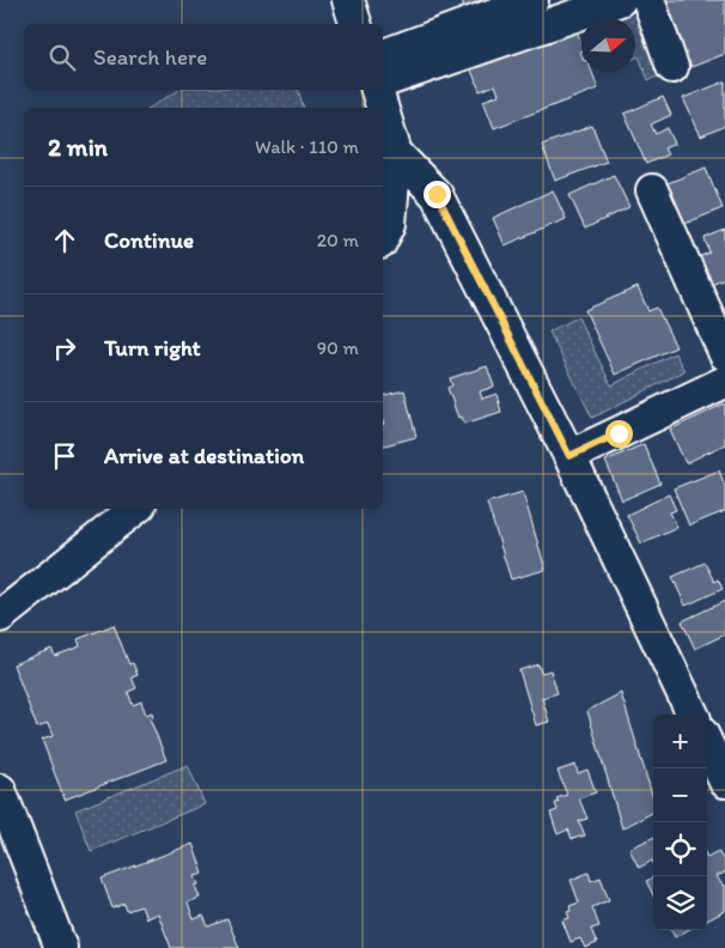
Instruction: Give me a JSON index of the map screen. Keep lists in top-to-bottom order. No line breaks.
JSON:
{"north":"right","page":{"search":"Search here","heading":["2 min","Walk · 110 m"],"list":[["Continue","20 m"],["Turn right","90 m"],"Arrive at destination"],"map_buttons":["+","−"]}}
